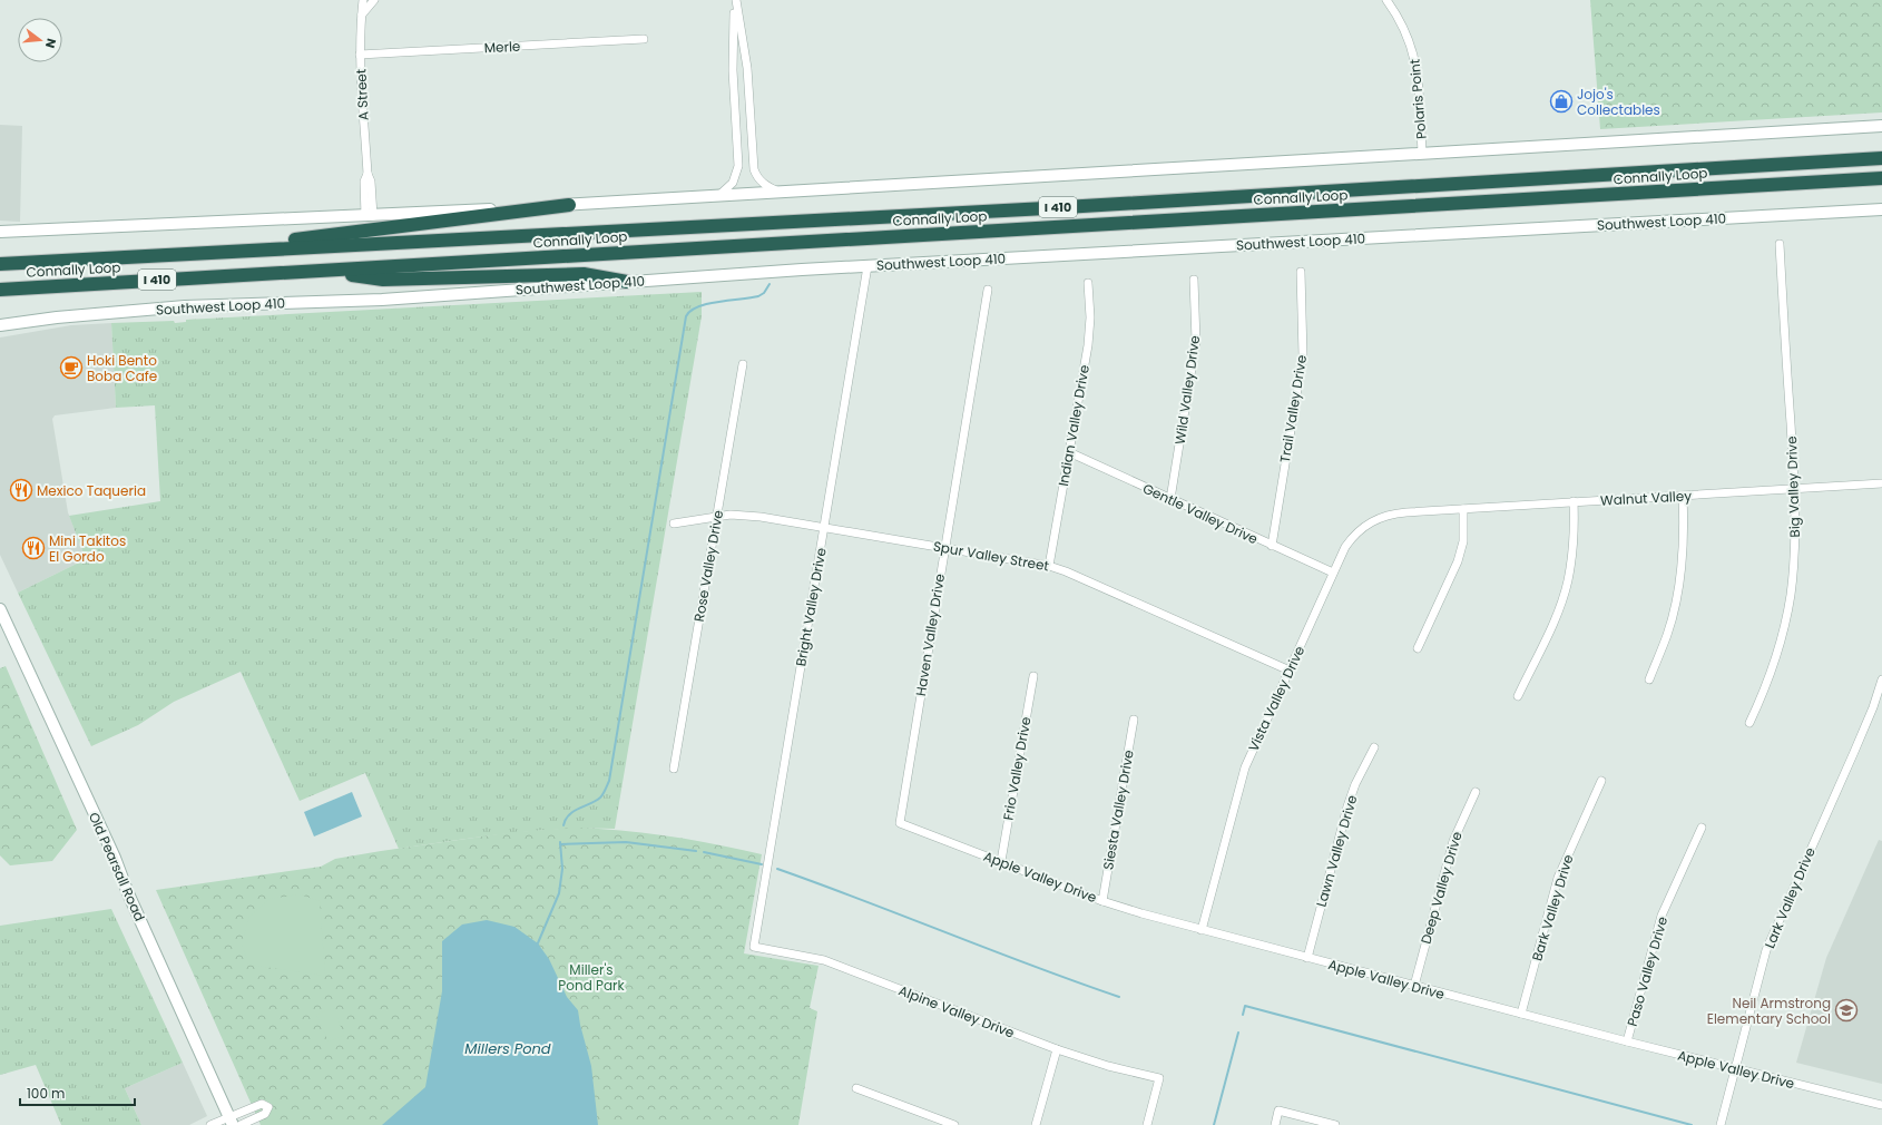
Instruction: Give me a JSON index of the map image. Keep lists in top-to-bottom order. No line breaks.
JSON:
{"streets":{"highway":["Connally Loop","I 410"],"main road":["Southwest Loop 410","Old Pearsall Road"],"street":["Merle","A Street","Polaris Point","Wild Valley Drive","Trail Valley Drive","Indian Valley Drive","Big Valley Drive","Walnut Valley","Gentle Valley Drive","Spur Valley Street","Rose Valley Drive","Bright Valley Drive","Haven Valley Drive","Vista Valley Drive","Frio Valley Drive","Siesta Valley Drive","Lawn Valley Drive","Apple Valley Drive","Deep Valley Drive","Lark Valley Drive","Bark Valley Drive","Paso Valley Drive","Alpine Valley Drive"]},"crossings":[["Merle","A Street"],["Southwest Loop 410","Bright Valley Drive"],["Wild Valley Drive","Gentle Valley Drive"],["Trail Valley Drive","Gentle Valley Drive"],["Indian Valley Drive","Gentle Valley Drive"],["Indian Valley Drive","Spur Valley Street"],["Big Valley Drive","Walnut Valley"],["Walnut Valley","Vista Valley Drive"],["Gentle Valley Drive","Vista Valley Drive"],["Spur Valley Street","Rose Valley Drive"],["Spur Valley Street","Bright Valley Drive"],["Spur Valley Street","Haven Valley Drive"],["Spur Valley Street","Vista Valley Drive"],["Bright Valley Drive","Alpine Valley Drive"],["Haven Valley Drive","Apple Valley Drive"],["Vista Valley Drive","Apple Valley Drive"],["Frio Valley Drive","Apple Valley Drive"],["Siesta Valley Drive","Apple Valley Drive"],["Lawn Valley Drive","Apple Valley Drive"],["Apple Valley Drive","Deep Valley Drive"],["Apple Valley Drive","Lark Valley Drive"],["Apple Valley Drive","Bark Valley Drive"],["Apple Valley Drive","Paso Valley Drive"]],"water":["Millers Pond"],"parks":["Miller's Pond Park"],"places":{"shop":["Jojo's Collectables"],"cafe":["Hoki Bento Boba Cafe"],"restaurant":["Mexico Taqueria","Mini Takitos El Gordo"],"school or university":["Neil Armstrong Elementary School"]},"scale_bar":"100 m","north":"right"}
